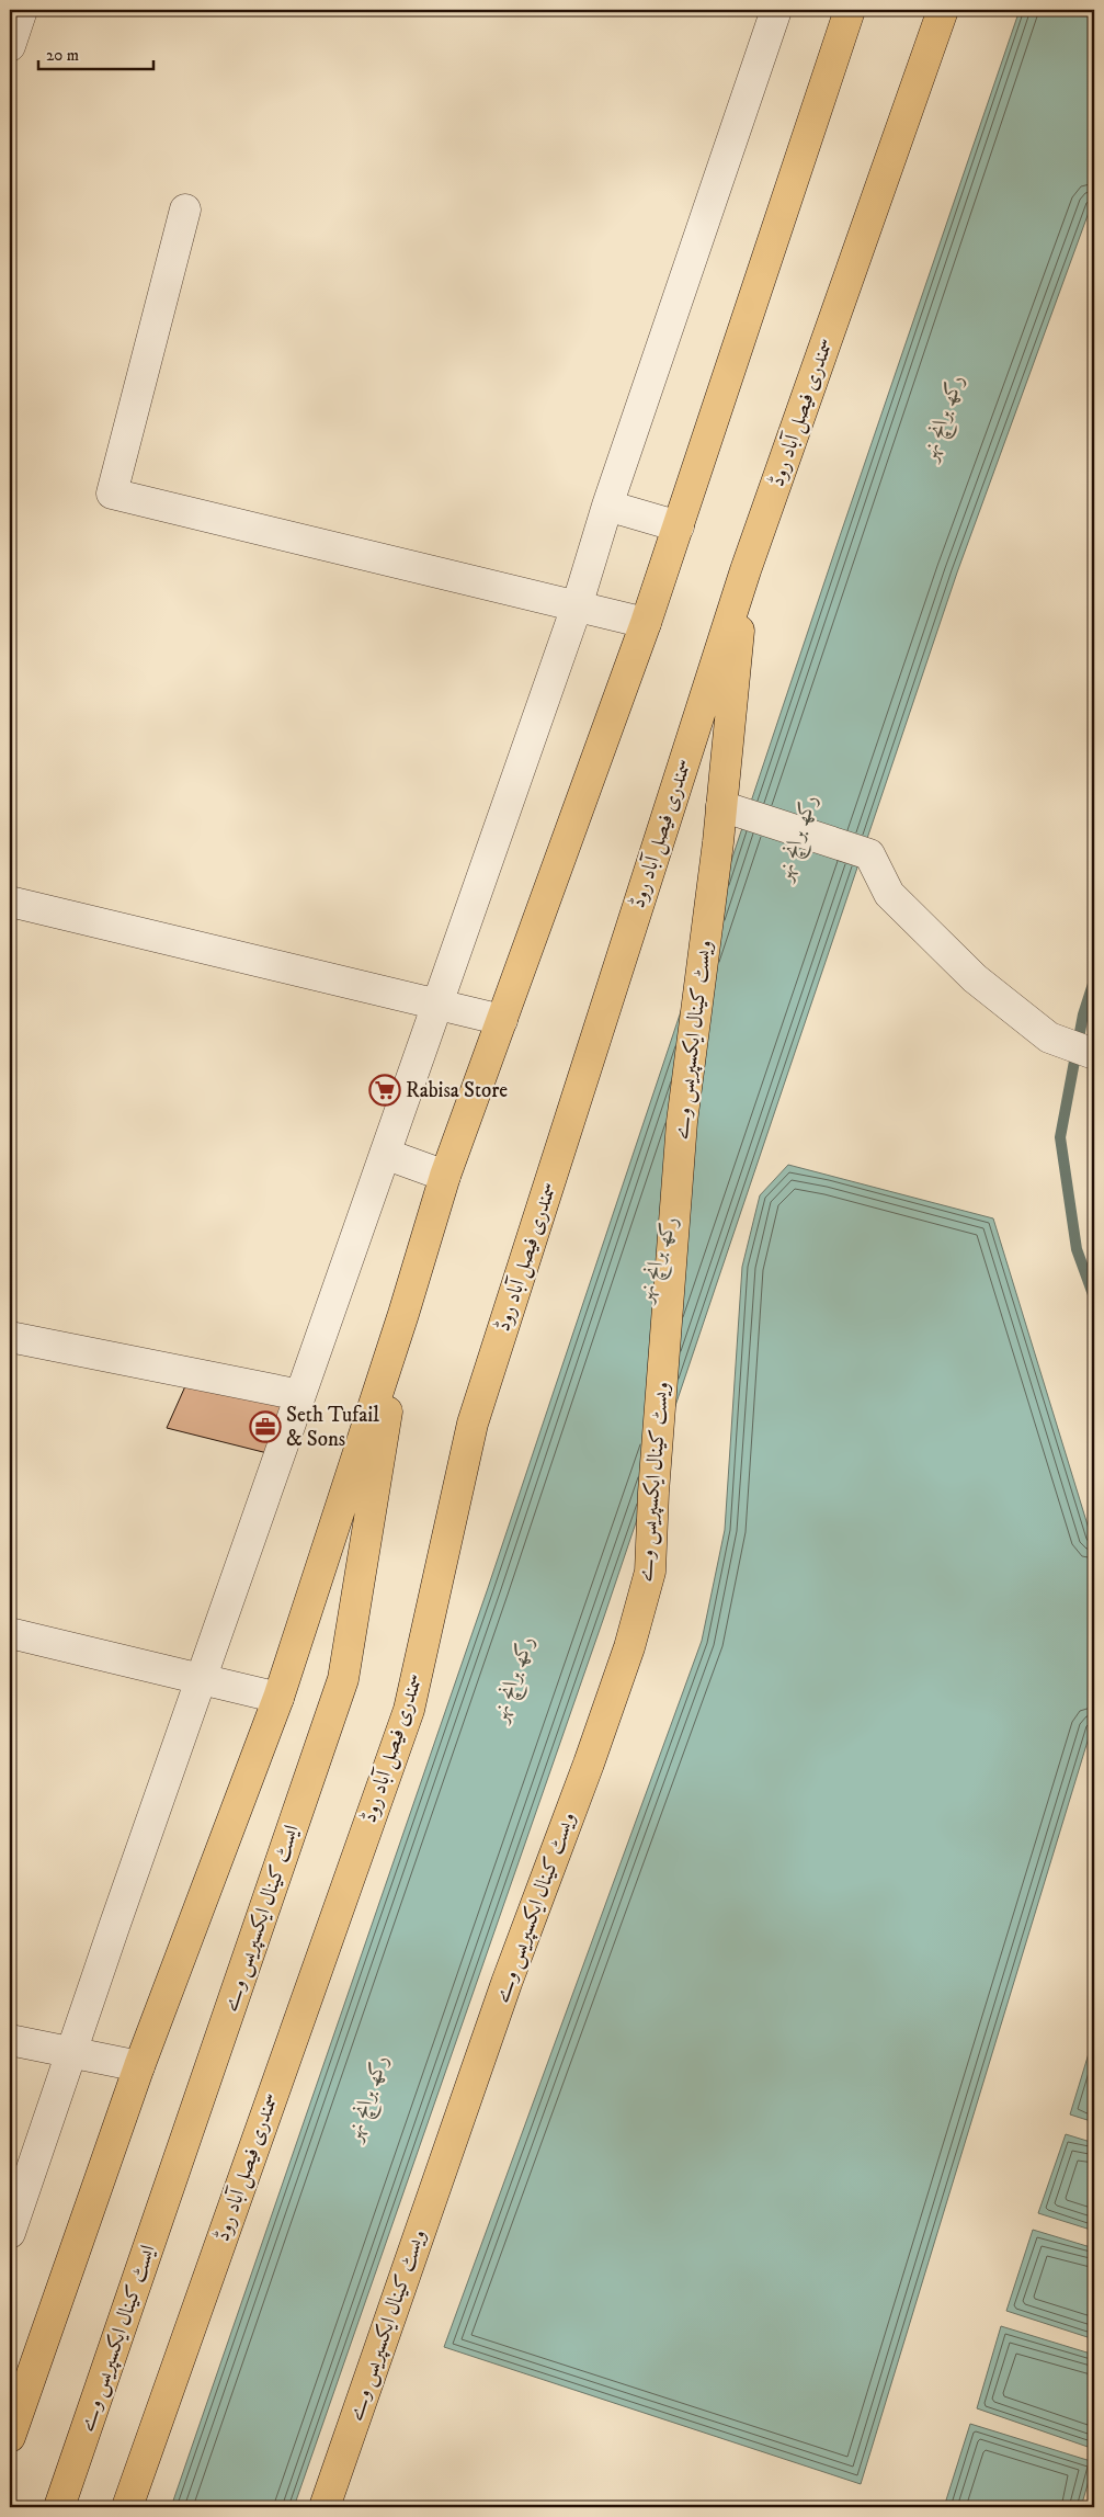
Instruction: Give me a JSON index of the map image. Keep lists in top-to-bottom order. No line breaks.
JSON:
{"streets":{"main road":["سمندری فیصل آباد روڈ","ویسٹ کینال ایکسپریس وے","ایسٹ کینال ایکسپریس وے"]},"crossings":[["سمندری فیصل آباد روڈ","ویسٹ کینال ایکسپریس وے"]],"water":["رکھ برانچ نہر"],"places":{"supermarket":["Rabisa Store"],"office":["Seth Tufail & Sons"]},"scale_bar":"20 m"}
